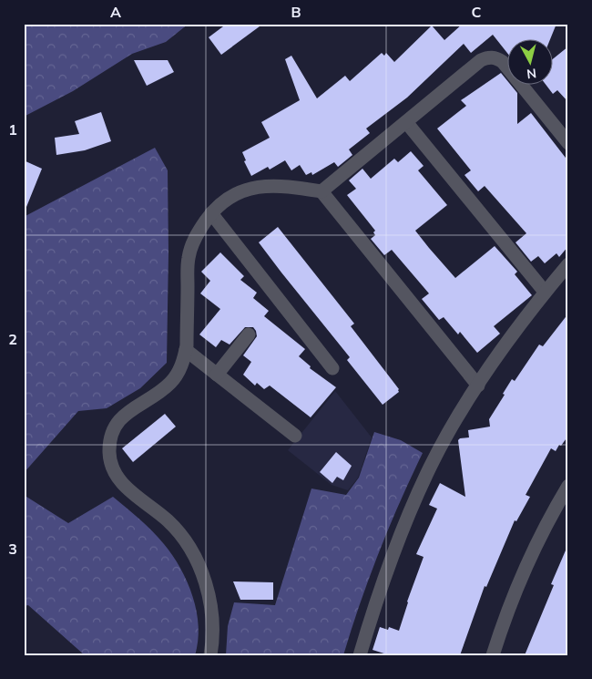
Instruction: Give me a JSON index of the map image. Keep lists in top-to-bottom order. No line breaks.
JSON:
{"north":"bottom","grid":{"columns":["A","B","C"],"rows":["1","2","3"]}}
